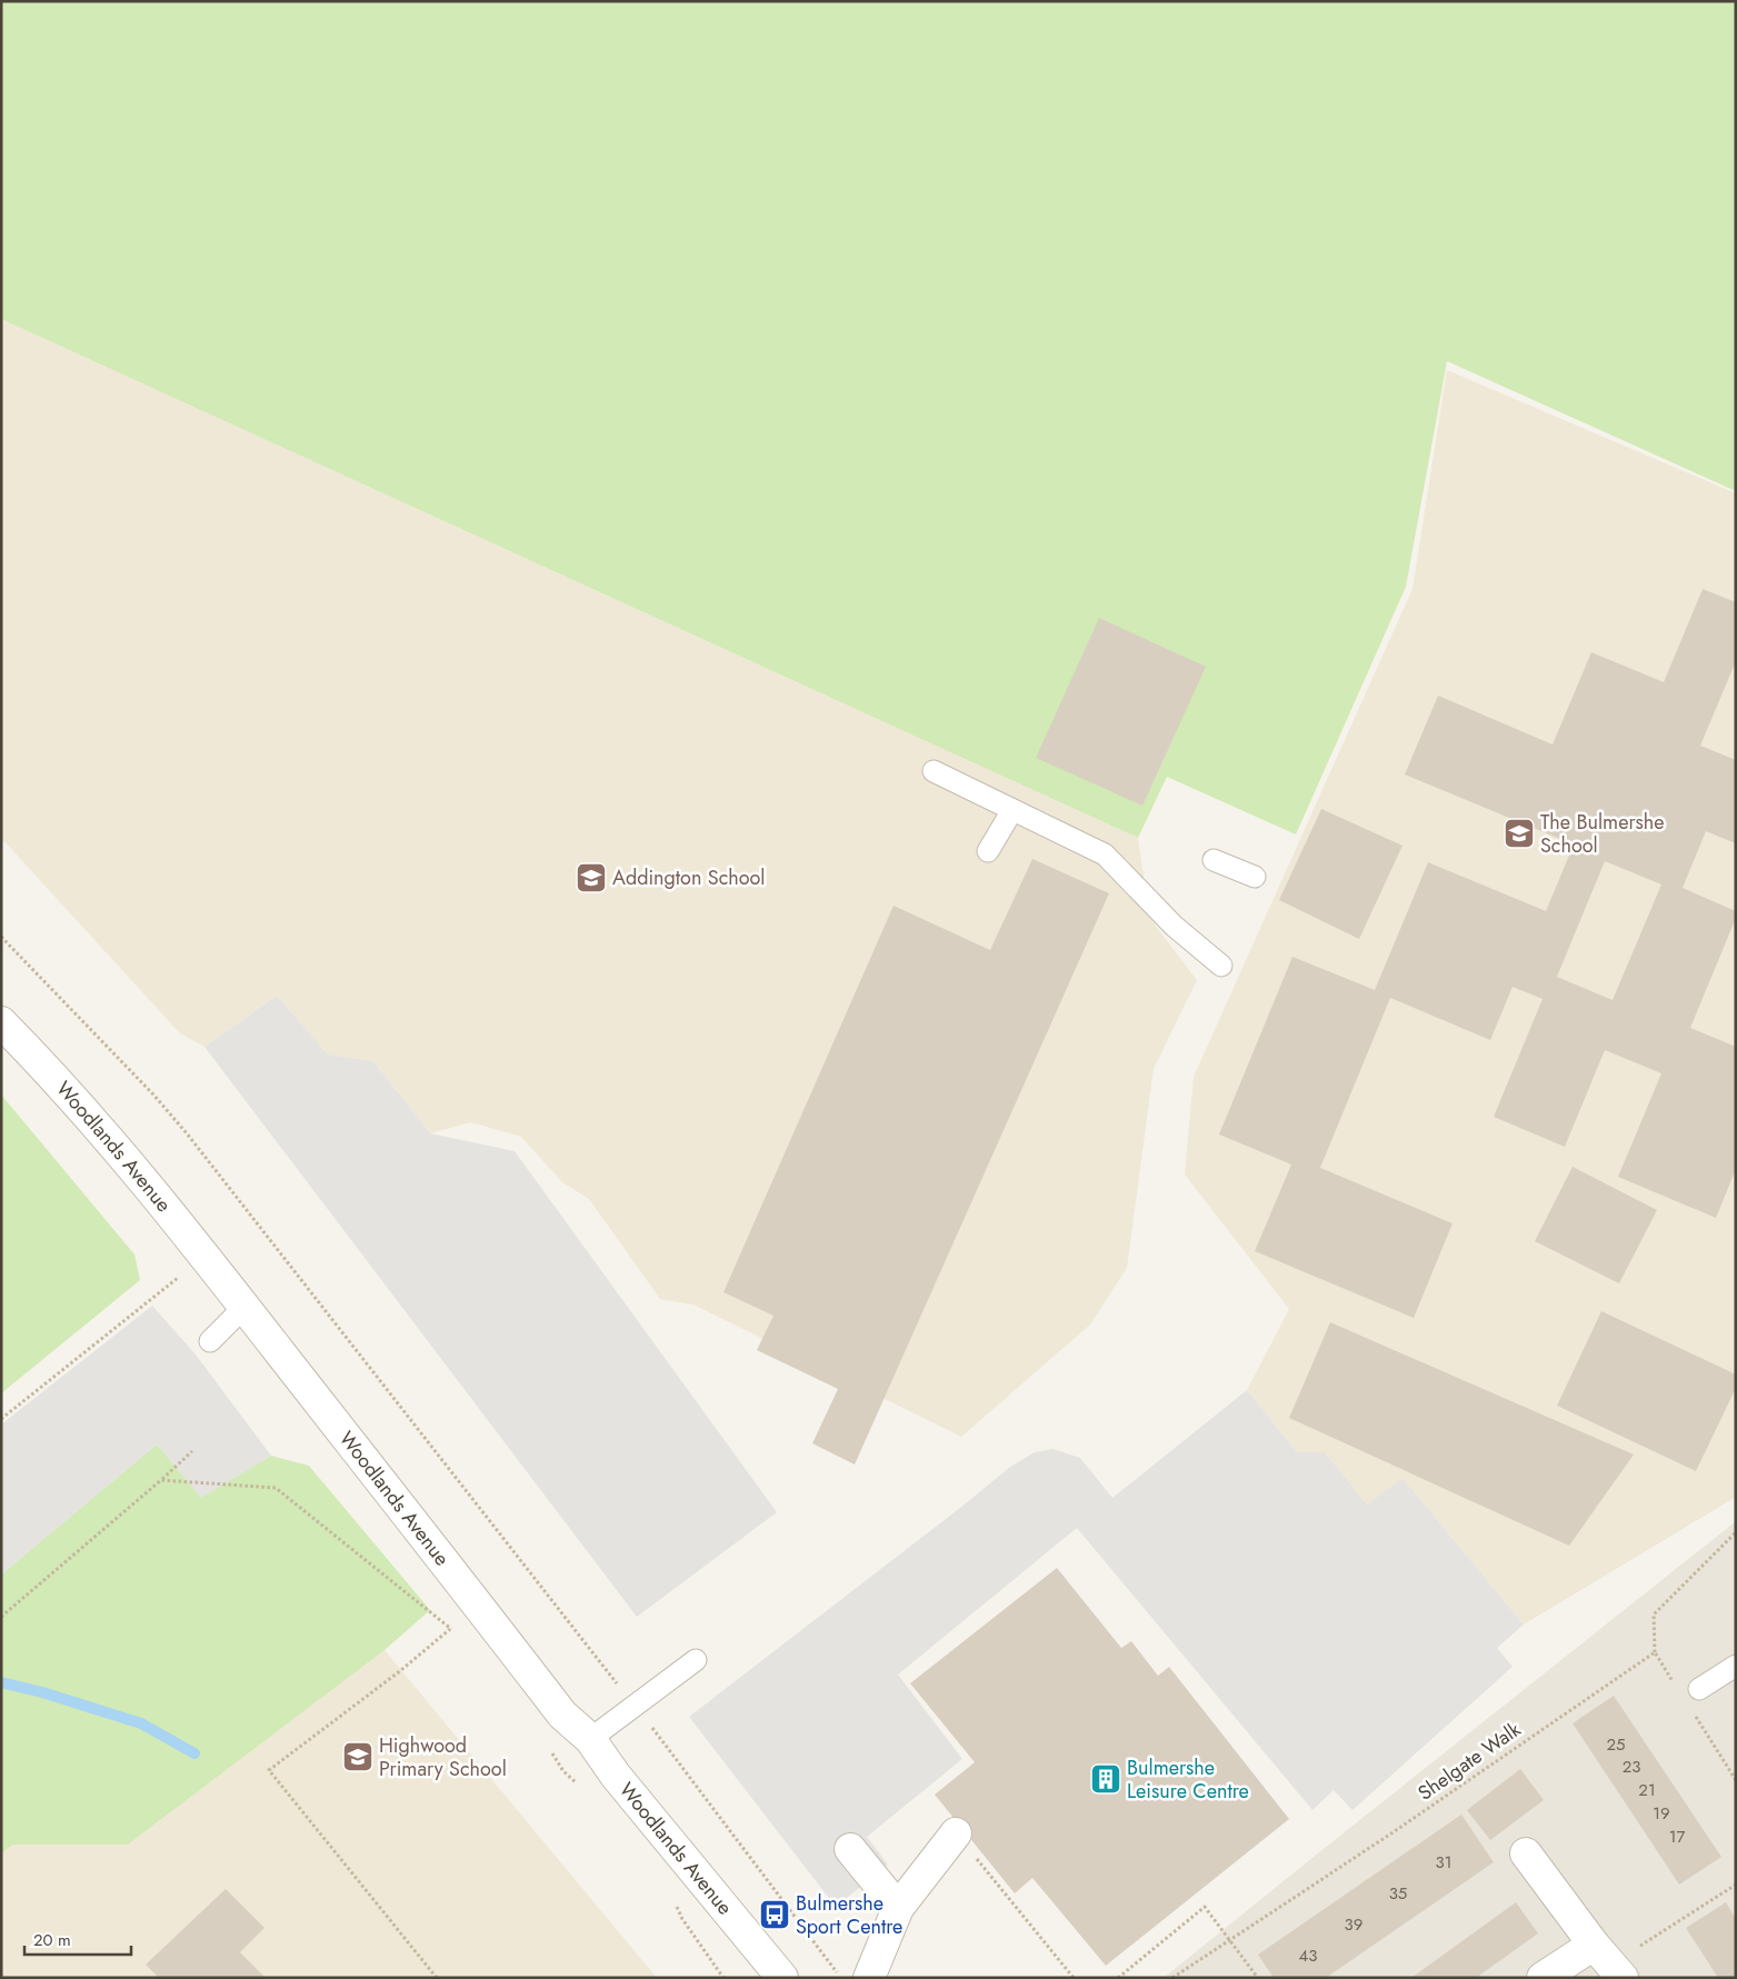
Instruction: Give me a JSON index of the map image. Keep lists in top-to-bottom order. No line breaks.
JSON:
{"streets":{"street":["Woodlands Avenue"],"path":["Shelgate Walk"]},"places":{"school or university":["The Bulmershe School","Addington School","Highwood Primary School"],"building":["Bulmershe Leisure Centre"],"bus stop":["Bulmershe Sport Centre"]},"house_numbers":["25","23","21","19","17","31","35","39","43"],"scale_bar":"20 m"}
